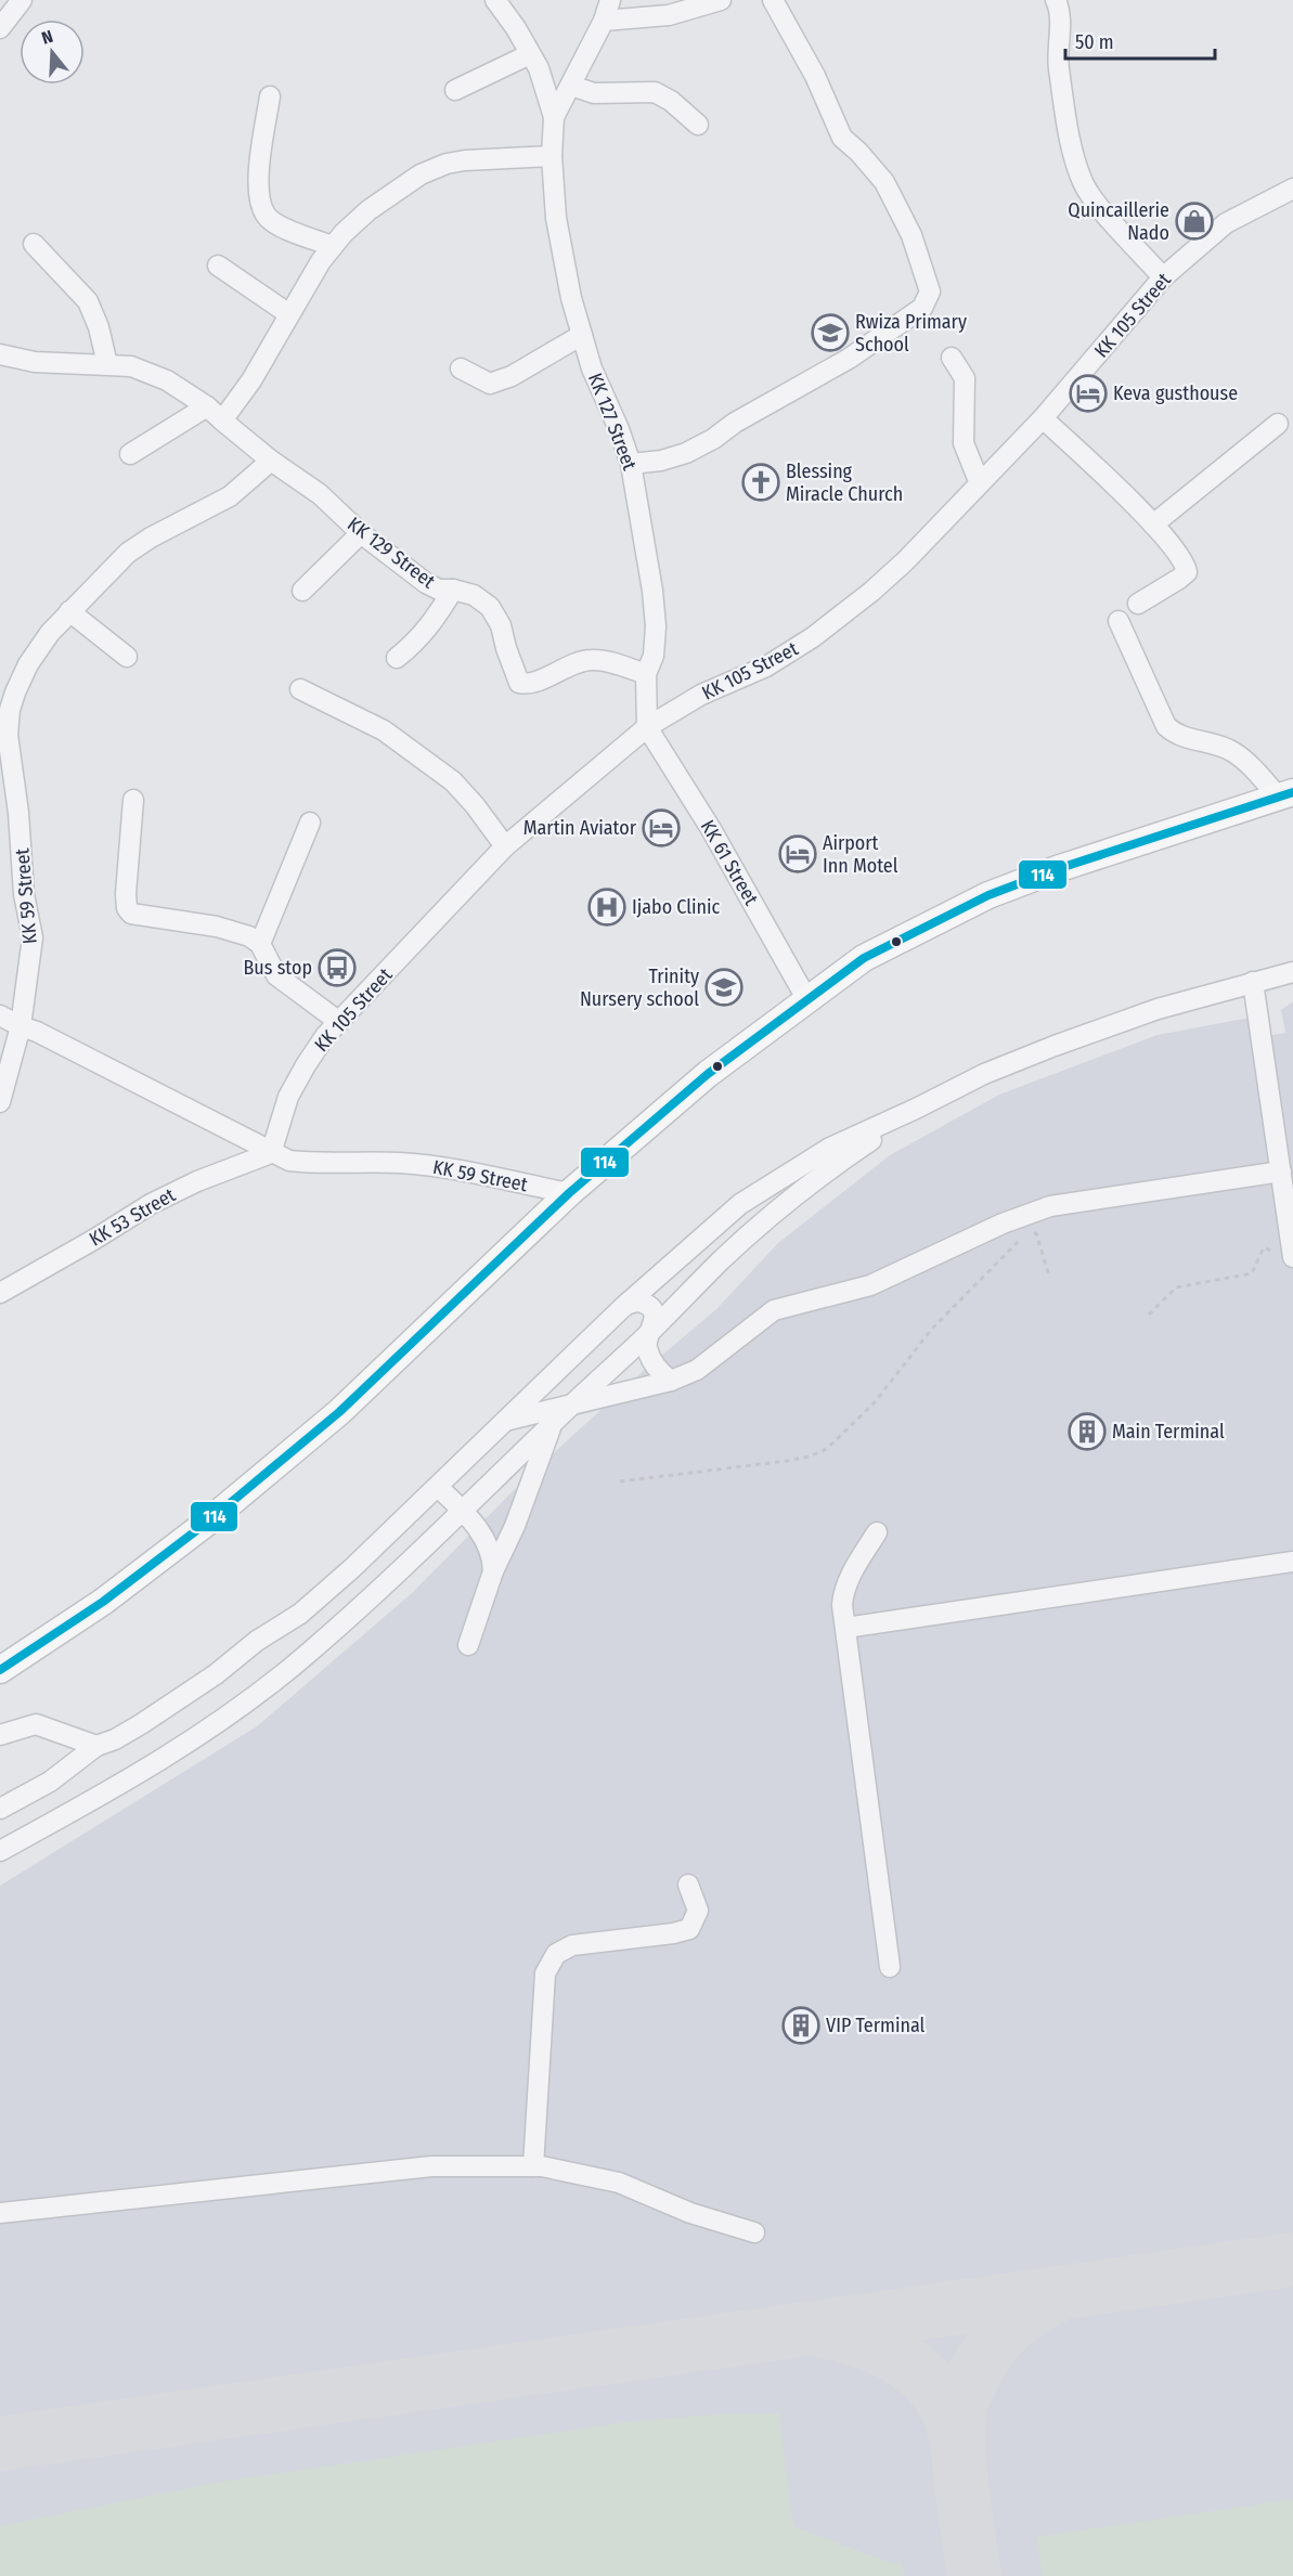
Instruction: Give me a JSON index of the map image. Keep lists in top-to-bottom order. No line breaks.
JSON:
{"streets":{"street":["KK 105 Street","KK 127 Street","KK 129 Street","KK 61 Street","KK 59 Street","KK 53 Street"]},"crossings":[["KK 105 Street","KK 127 Street"],["KK 105 Street","KK 61 Street"],["KK 105 Street","KK 59 Street"],["KK 105 Street","KK 53 Street"],["KK 127 Street","KK 129 Street"],["KK 127 Street","KK 61 Street"],["KK 129 Street","KK 59 Street"],["KK 59 Street","KK 53 Street"]],"places":{"shop":["Quincaillerie Nado"],"school or university":["Rwiza Primary School","Trinity Nursery school"],"hotel":["Keva gusthouse","Martin Aviator","Airport Inn Motel"],"church":["Blessing Miracle Church"],"hospital":["Ijabo Clinic"],"bus stop":["Bus stop"],"building":["Main Terminal","VIP Terminal"]},"lines":["transit line 114"],"scale_bar":"50 m","north":"top"}
